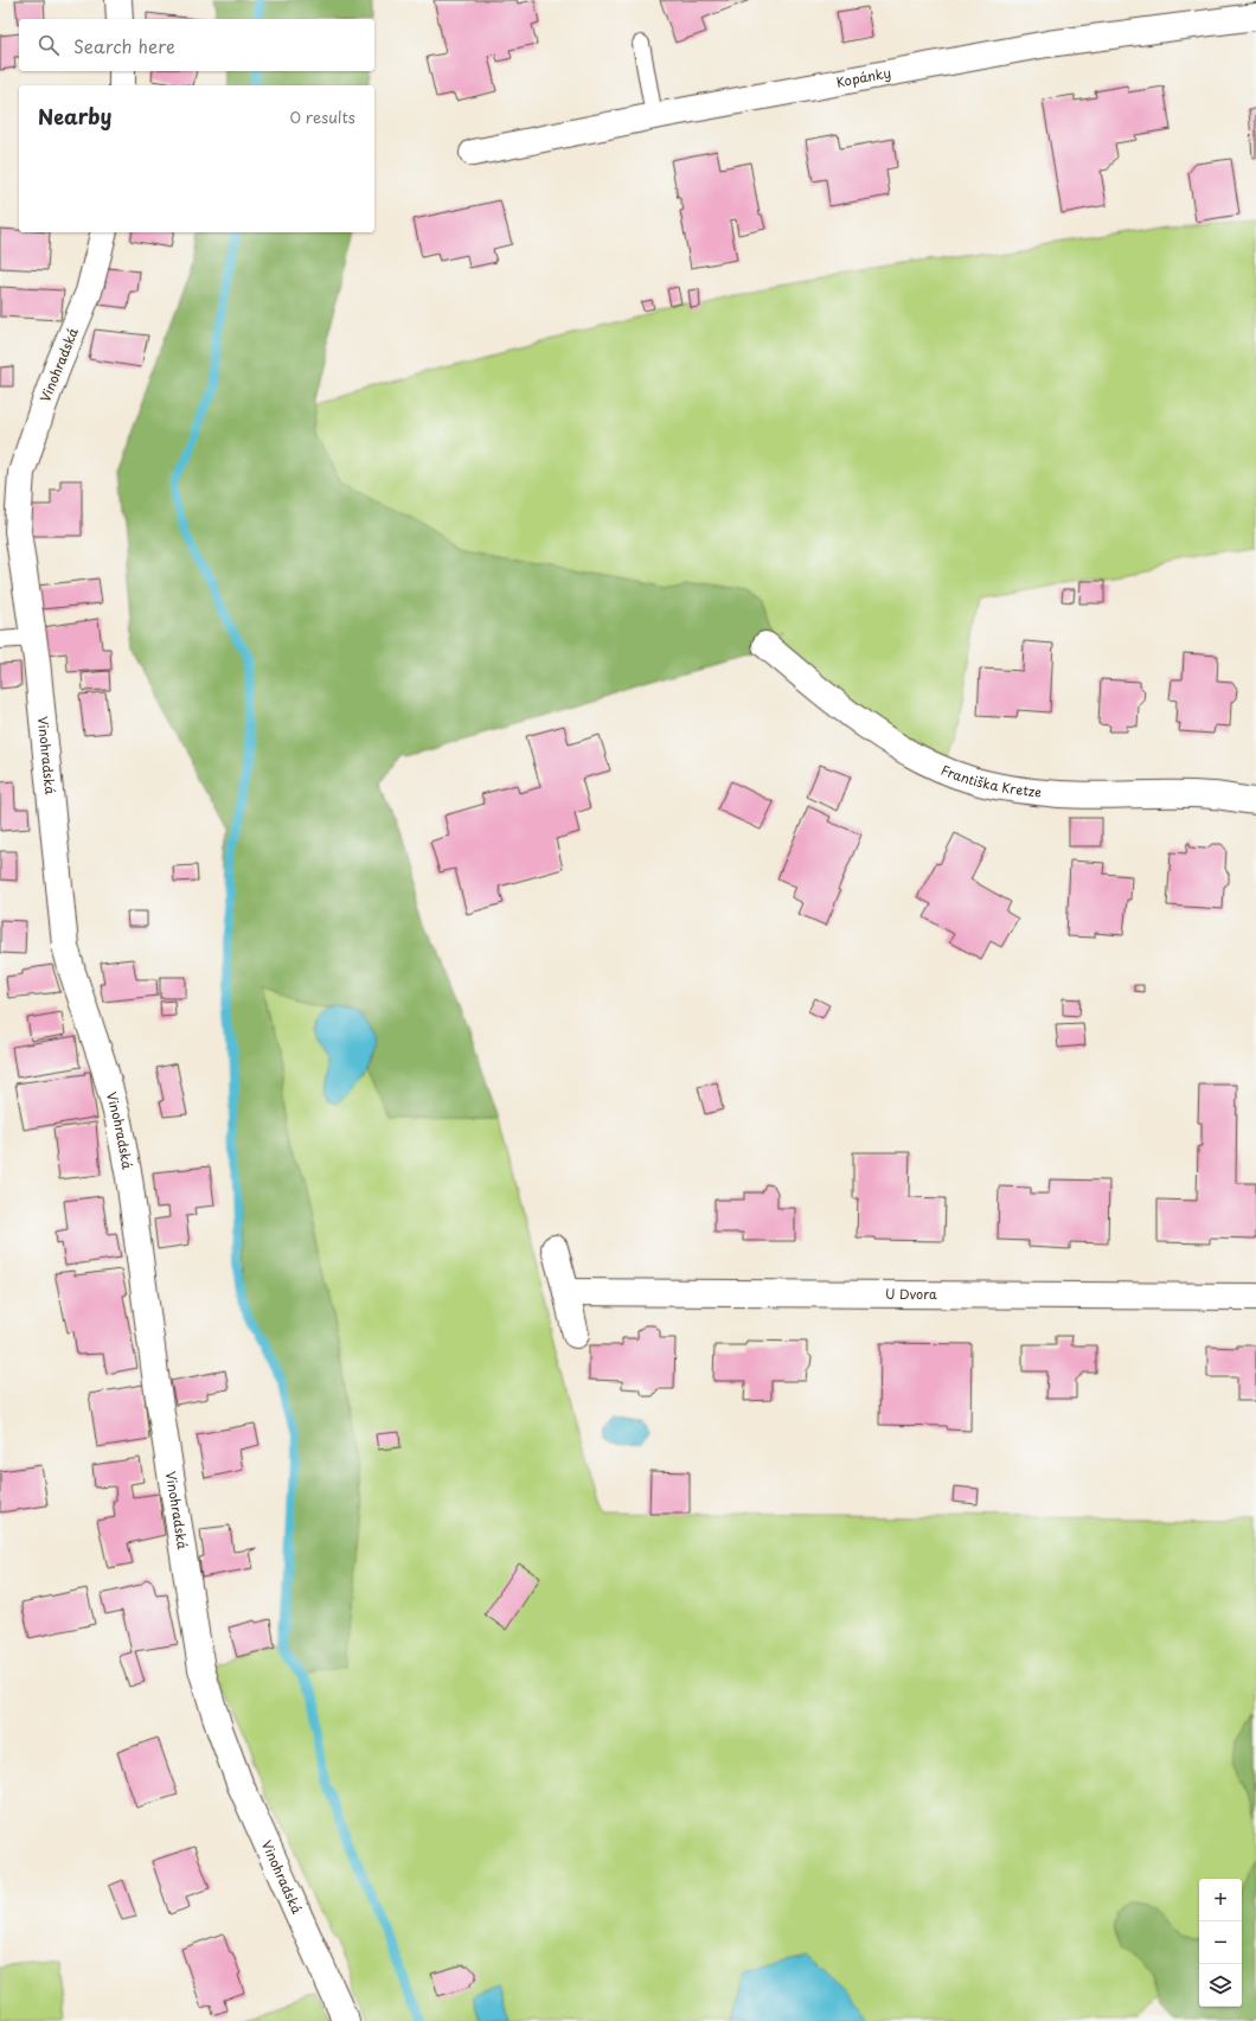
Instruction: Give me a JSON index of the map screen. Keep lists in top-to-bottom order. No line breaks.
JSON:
{"streets":{"street":["Kopánky","Vinohradská","Františka Kretze","U Dvora"]},"page":{"search":"Search here","heading":["Nearby","0 results"],"map_buttons":["+","−"]}}
